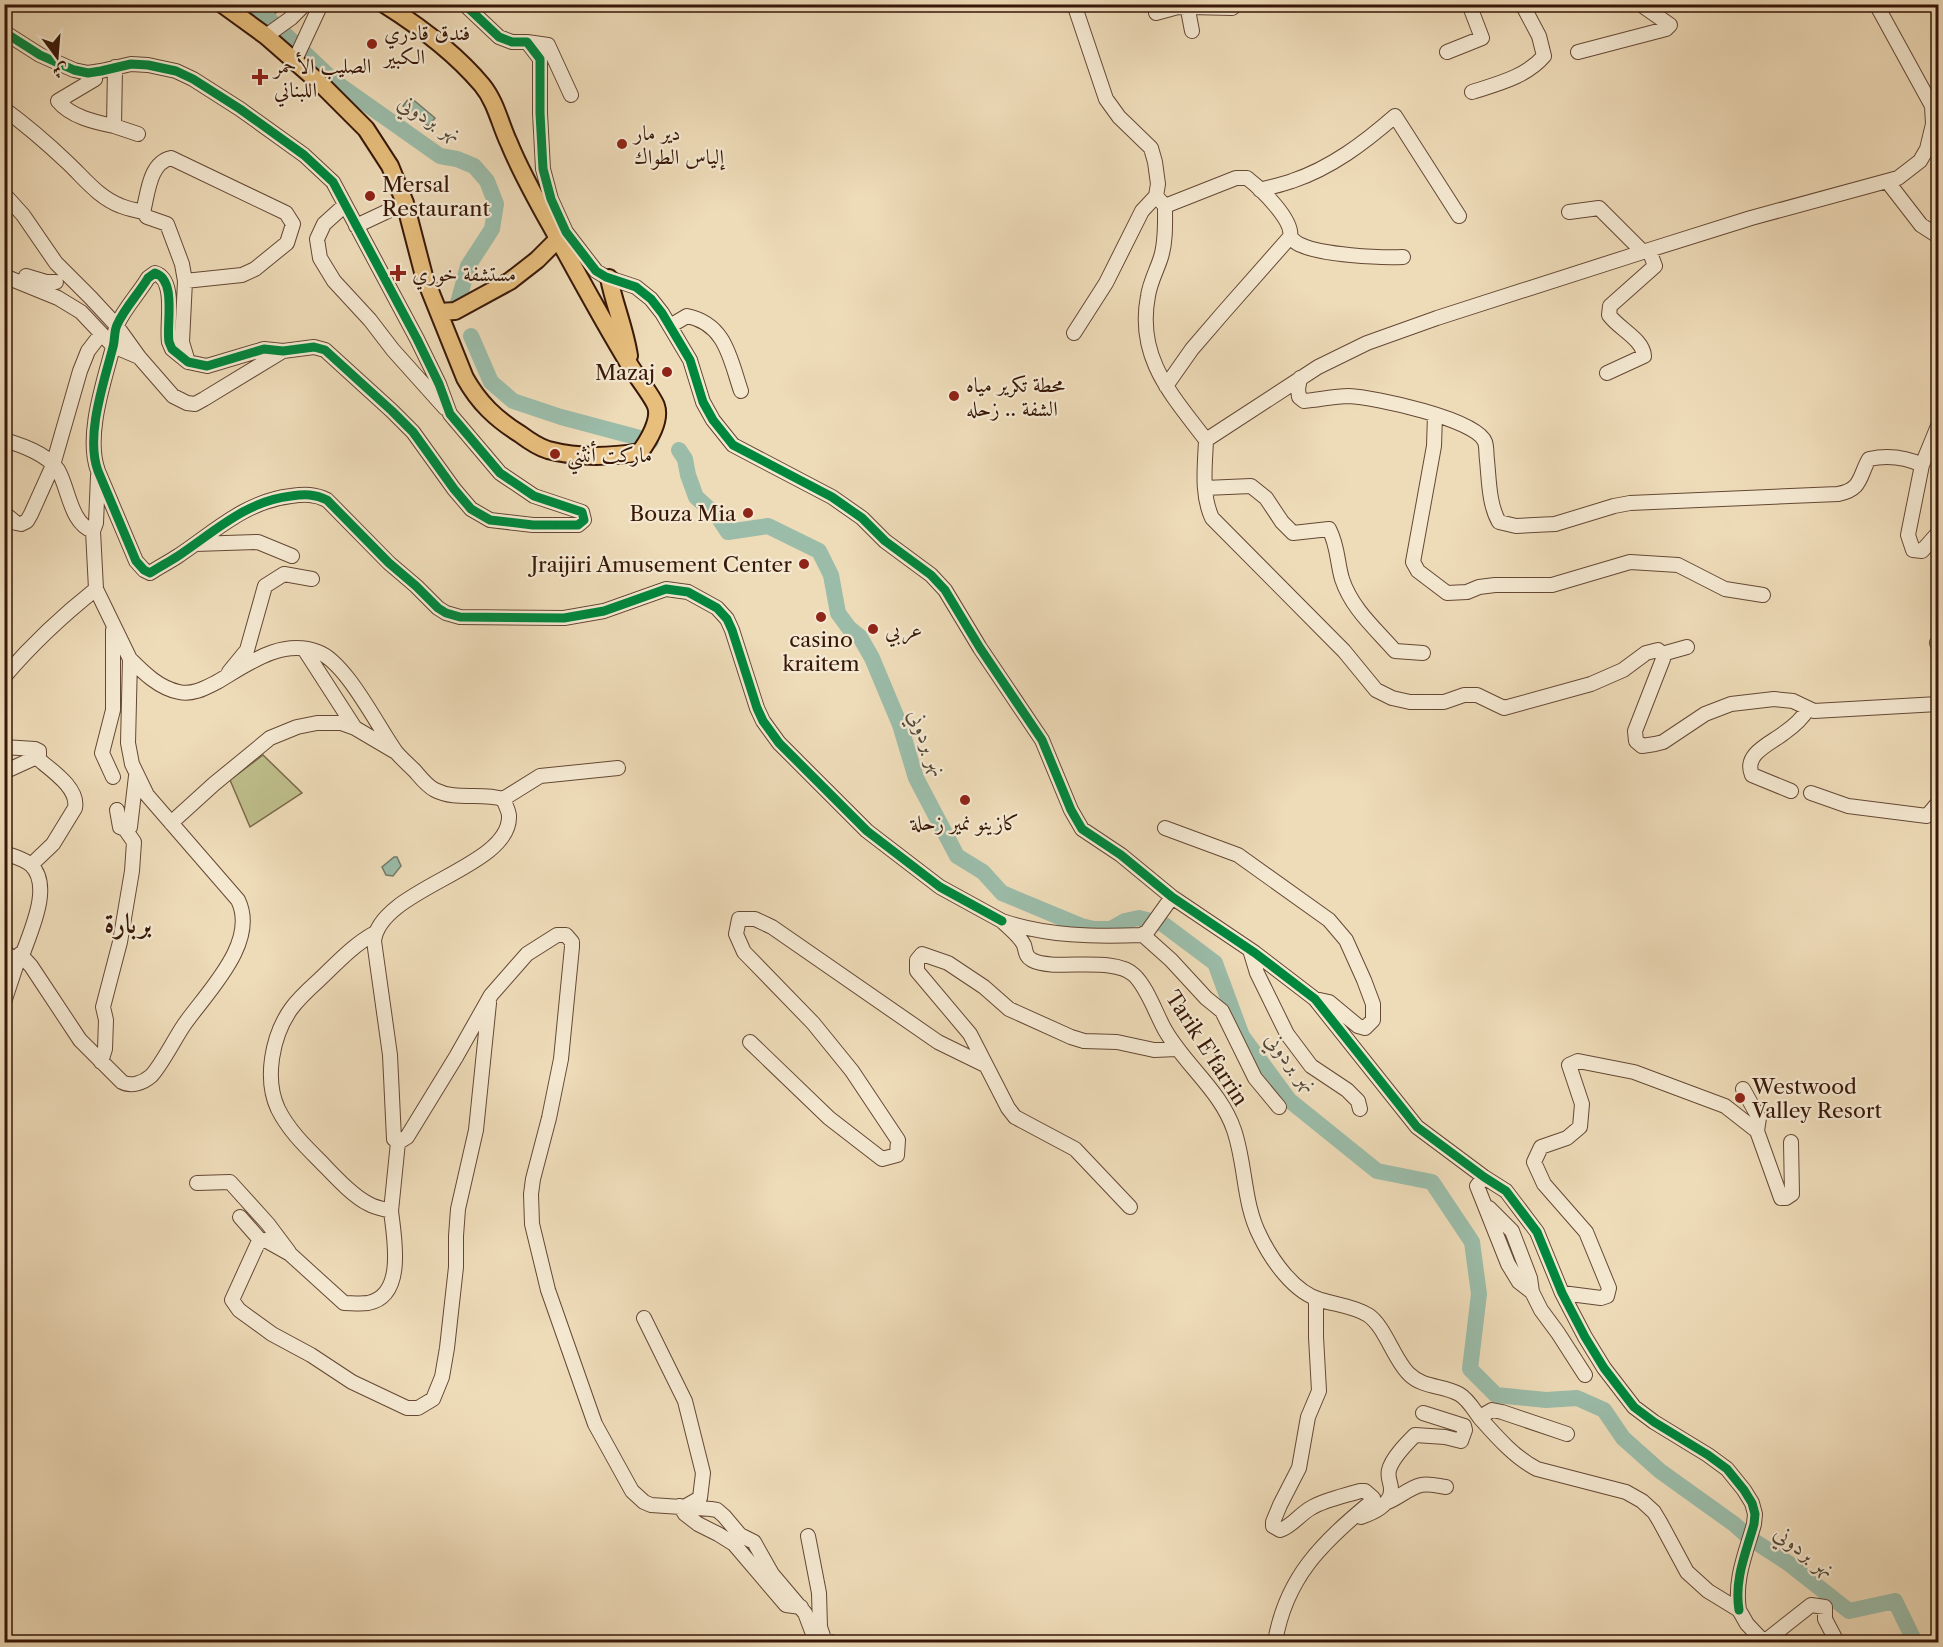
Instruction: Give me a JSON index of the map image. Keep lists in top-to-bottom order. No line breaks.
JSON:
{"streets":{"street":["Tarik E'farrin"]},"districts":["بربارة"],"water":["نهر بردوني"],"places":{"other":["فندق قادري الكبير","دير مار إلياس الطواك","Mersal Restaurant","Mazaj","محطة تكرير مياه الشفة .. زحله","ماركت أنثني","Bouza Mia","Jraijiri Amusement Center","casino kraitem","عربي","كازينو نمير زحلة","Westwood Valley Resort"],"health":["الصليب الأحمر اللبناني","مستشفة خوري"]},"north":"bottom"}
